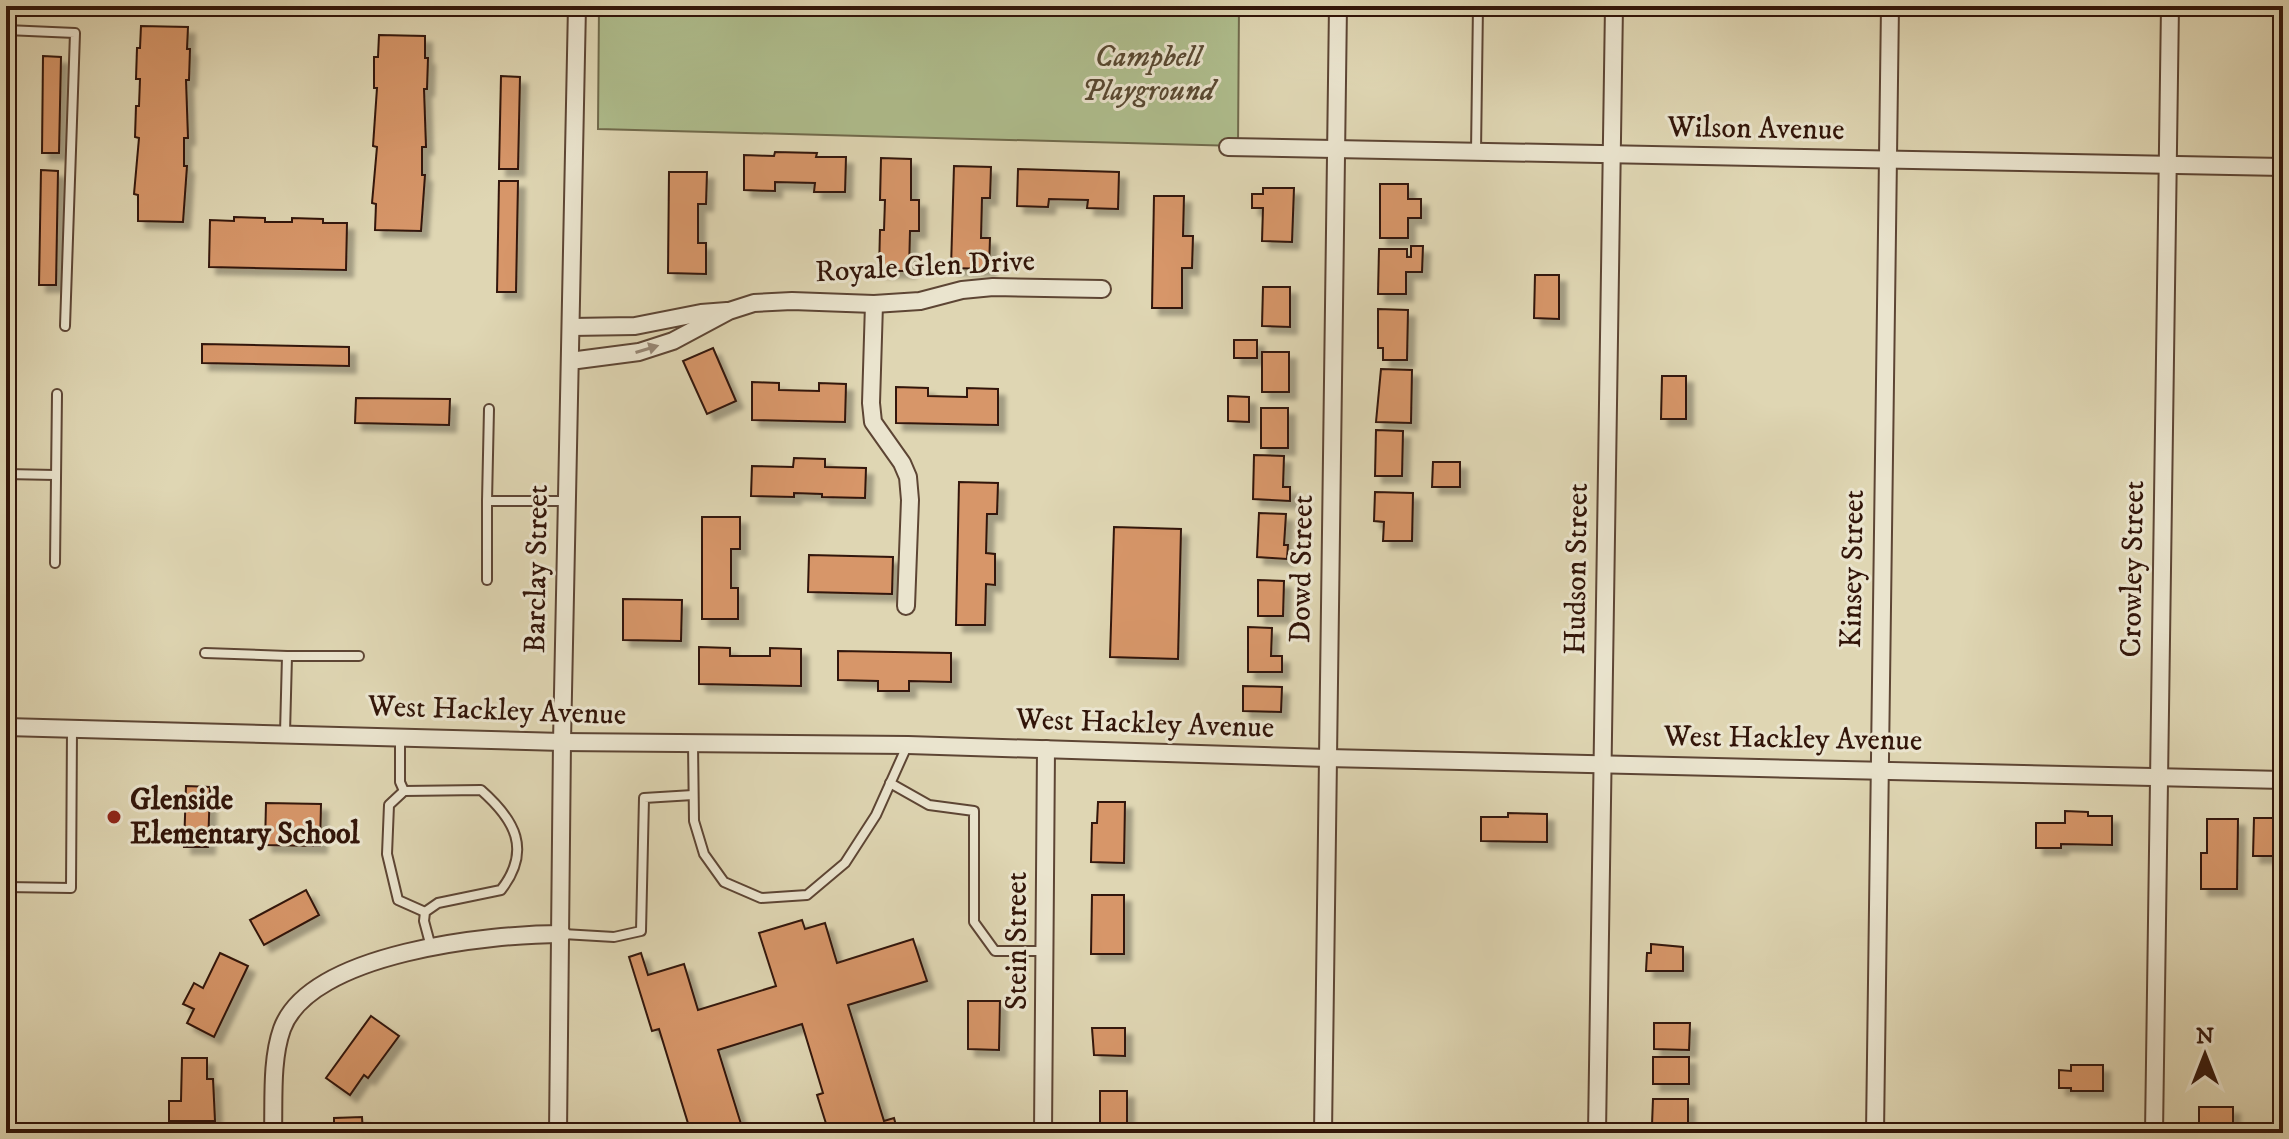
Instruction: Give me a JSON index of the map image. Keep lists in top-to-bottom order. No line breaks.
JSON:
{"streets":{"street":["Wilson Avenue","Royale Glen Drive","Barclay Street","Dowd Street","Hudson Street","Kinsey Street","Crowley Street","West Hackley Avenue","Stein Street"]},"crossings":[["Wilson Avenue","Dowd Street"],["Wilson Avenue","Hudson Street"],["Wilson Avenue","Kinsey Street"],["Wilson Avenue","Crowley Street"],["Royale Glen Drive","Barclay Street"],["Barclay Street","West Hackley Avenue"],["Dowd Street","West Hackley Avenue"],["Hudson Street","West Hackley Avenue"],["Kinsey Street","West Hackley Avenue"],["Crowley Street","West Hackley Avenue"],["West Hackley Avenue","Stein Street"]],"parks":["Campbell Playground"],"places":["Glenside Elementary School"],"north":"top"}
